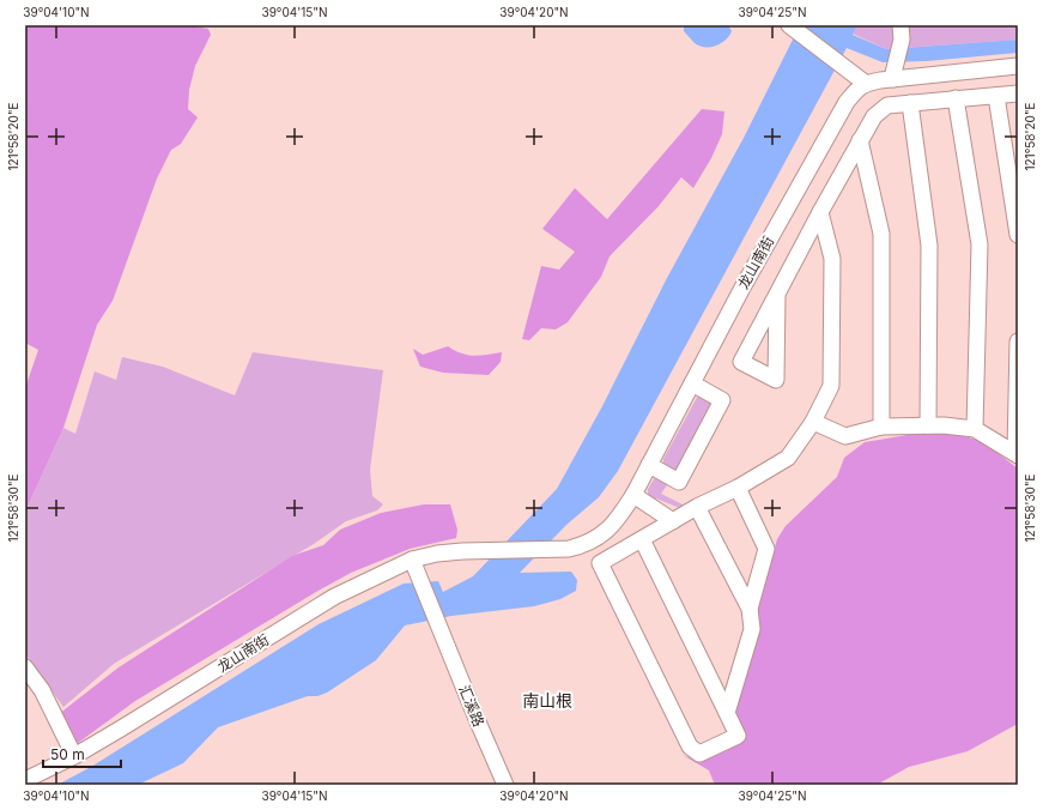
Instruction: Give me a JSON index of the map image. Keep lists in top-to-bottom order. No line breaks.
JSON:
{"streets":{"street":["龙山南街","汇溪路"]},"crossings":[["龙山南街","汇溪路"]],"districts":["南山根"],"scale_bar":"50 m","coordinates":["39°04'10\"N","39°04'15\"N","39°04'20\"N","39°04'25\"N","121°58'20\"E","121°58'30\"E"]}
